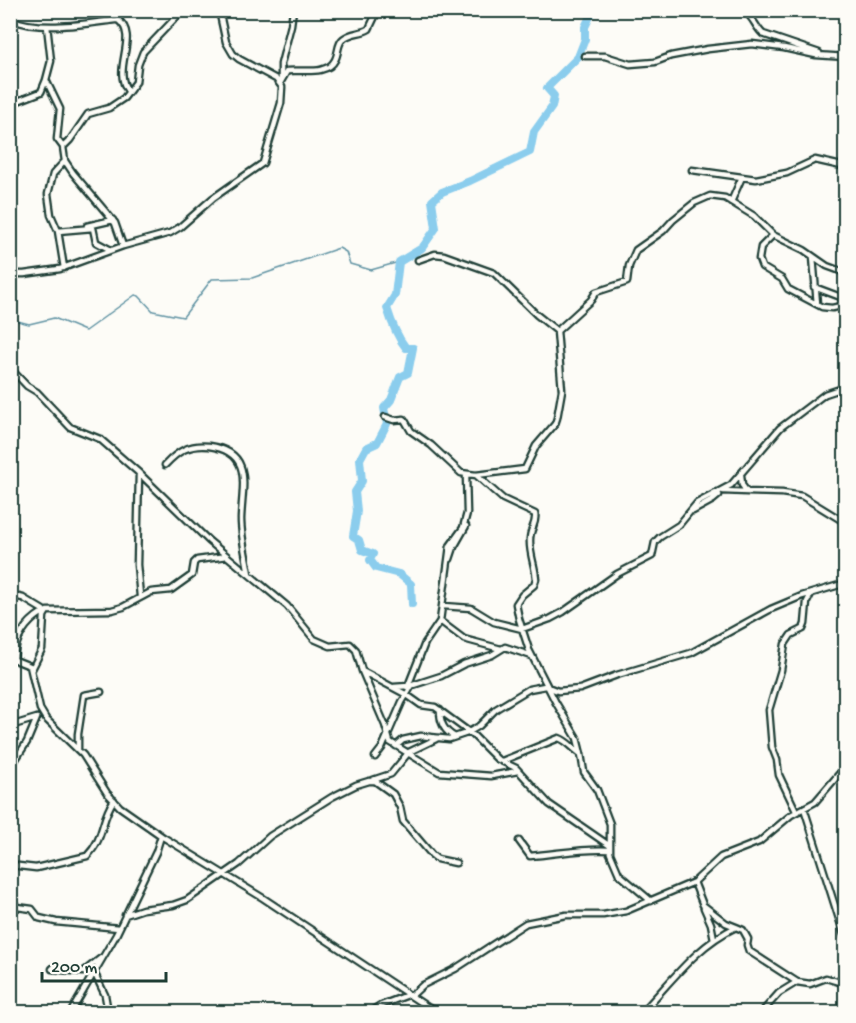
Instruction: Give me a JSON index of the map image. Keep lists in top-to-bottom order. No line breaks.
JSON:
{"scale_bar":"200 m"}
